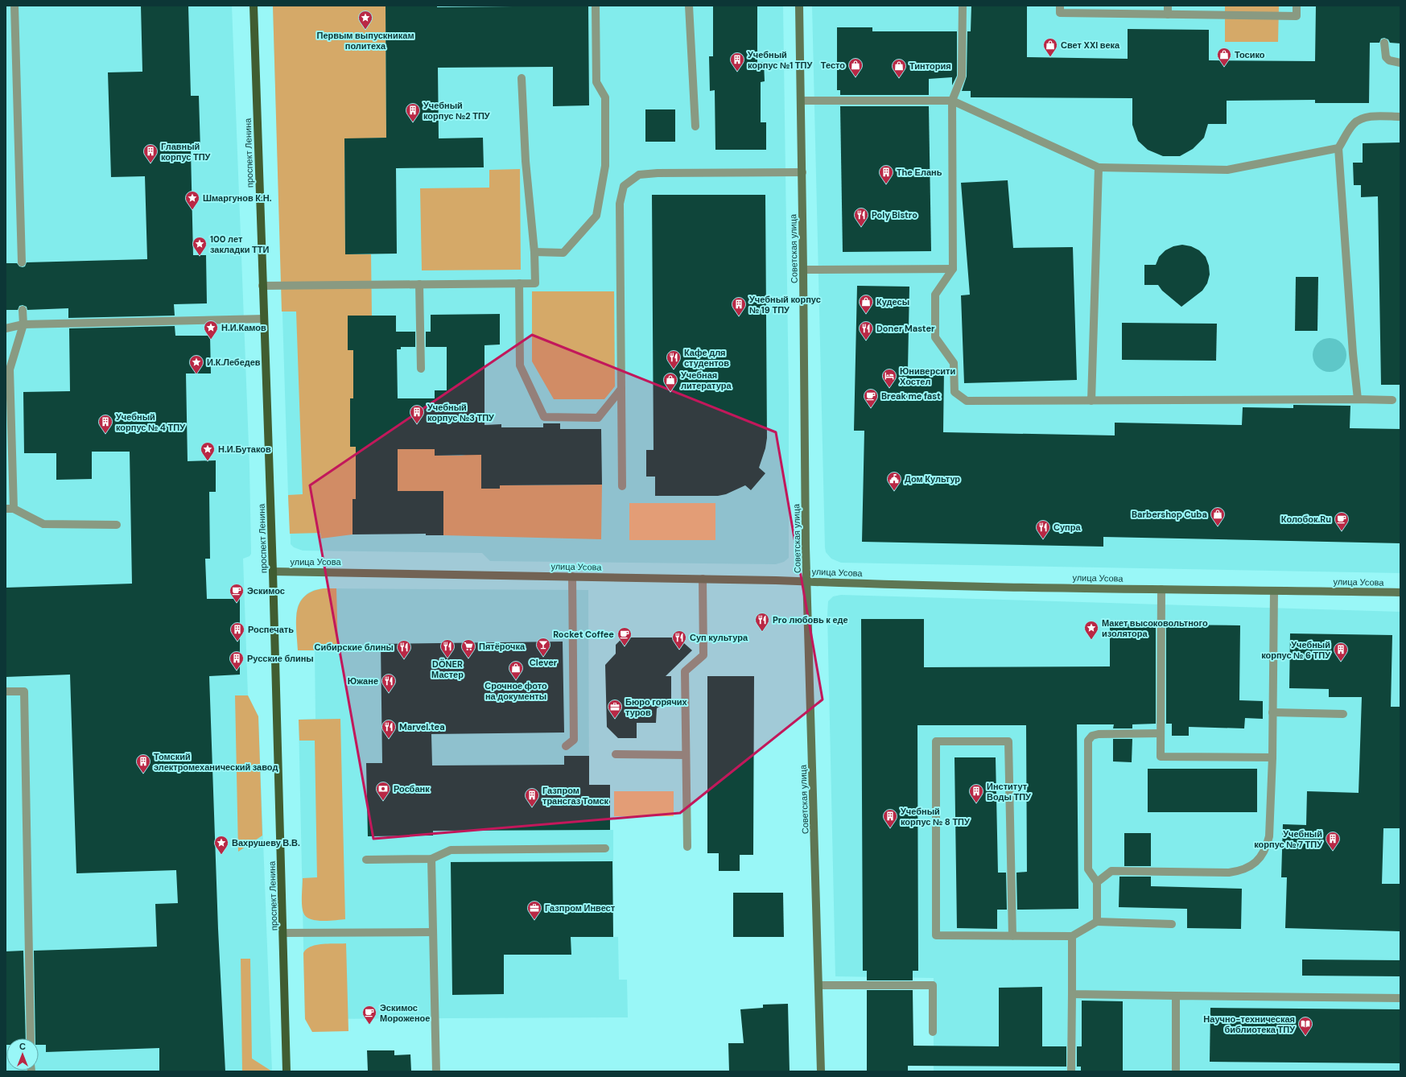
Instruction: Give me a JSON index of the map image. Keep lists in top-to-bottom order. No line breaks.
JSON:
{"streets":{"main road":["проспект Ленина","Советская улица","улица Усова"]},"crossings":[["проспект Ленина","улица Усова"],["Советская улица","улица Усова"]],"places":{"place":["Первым выпускникам политеха","Шмаргунов К.Н.","100 лет закладки ТТИ","Н.И.Камов","И.К.Лебедев","Н.И.Бутаков","Макет высоковольтного изолятора","Вахрушеву В.В."],"shop":["Свет XXI века","Тосико","Тесто","Тинтория","Кудесы","Учебная литература","Barbershop Cuba","Срочное фото на документы"],"building":["Учебный корпус №1 ТПУ","Учебный корпус №2 ТПУ","Главный корпус ТПУ","The Елань","Учебный корпус № 19 ТПУ","Учебный корпус №3 ТПУ","Учебный корпус № 4 ТПУ","Роспечать","Учебный корпус № 6 ТПУ","Русские блины","Томский электромеханический завод","Институт Воды ТПУ","Газпром трансгаз Томск","Учебный корпус № 8 ТПУ","Учебный корпус № 7 ТПУ"],"restaurant":["Poly Bistro","Doner Master","Кафе для студентов","Супра","Pro любовь к еде","Суп культура","DÖNER Мастер","Сибирские блины","Южане","Marvel.tea"],"hotel":["Юниверсити Хостел"],"cafe":["Break me fast","Колобок.Ru","Эскимос","Rocket Coffee","Эскимос Мороженое"],"public building":["Дом Культур"],"bar":["Clever"],"supermarket":["Пятёрочка"],"office":["Бюро горячих туров","Газпром Инвест"],"bank":["Росбанк"],"library":["Научно-техническая библиотека ТПУ"]},"north":"top"}
